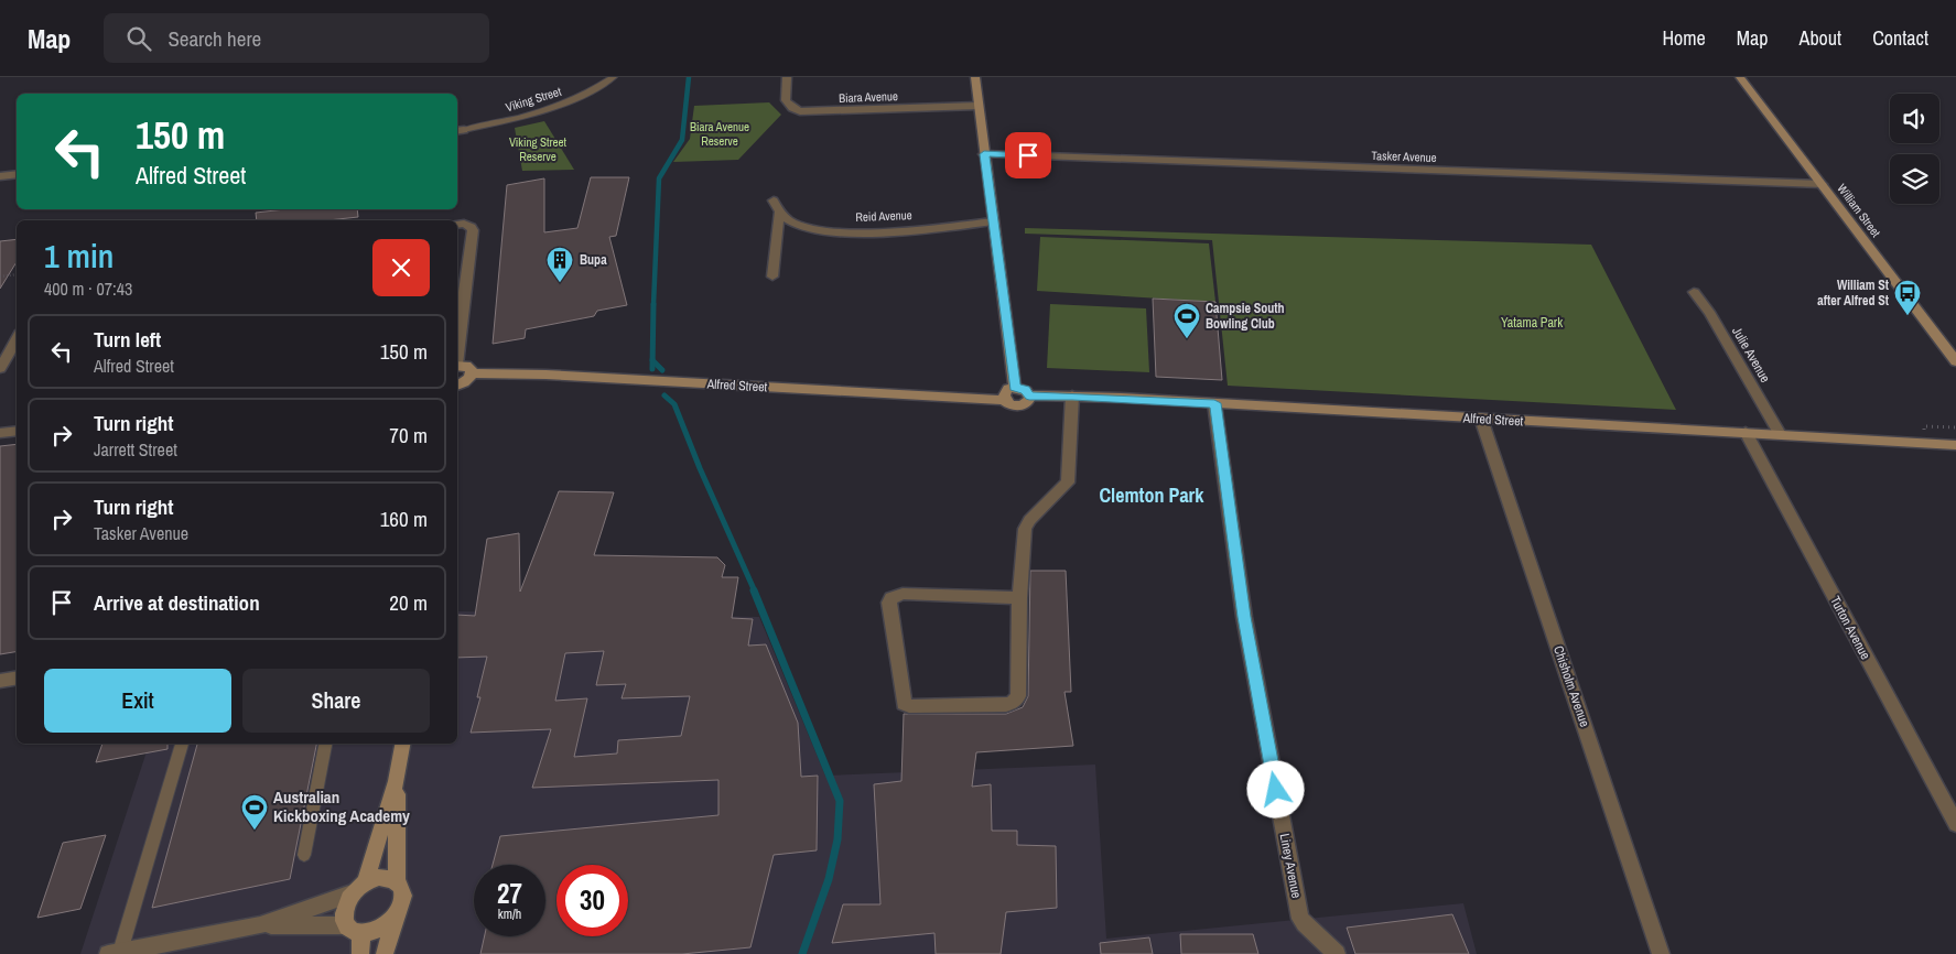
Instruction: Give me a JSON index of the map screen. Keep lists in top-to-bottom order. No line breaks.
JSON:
{"streets":{"street":["Biara Avenue","Tasker Avenue","William Street","Reid Avenue","Julie Avenue","Alfred Street","Turton Avenue","Chisholm Avenue","Liney Avenue"],"lane":["Viking Street"]},"crossings":[["Tasker Avenue","William Street"],["Julie Avenue","Alfred Street"],["Alfred Street","Turton Avenue"],["Alfred Street","Chisholm Avenue"],["Alfred Street","Liney Avenue"]],"districts":["Clemton Park"],"parks":["Biara Avenue Reserve","Viking Street Reserve","Yatama Park"],"places":{"building":["Bupa"],"bus stop":["William St after Alfred St"],"sports":["Campsie South Bowling Club","Australian Kickboxing Academy"]},"page":{"header":"Map","search":"Search here","nav":["Home","Map","About","Contact"],"turn":["150 m","Alfred Street"],"heading":["1 min","400 m · 07:43"],"list":[{"name":"Turn left","note":"Alfred Street","value":"150 m"},{"name":"Turn right","note":"Jarrett Street","value":"70 m"},{"name":"Turn right","note":"Tasker Avenue","value":"160 m"},{"name":"Arrive at destination","value":"20 m"}],"buttons":["Exit","Share"],"speed":"27 km/h","limit":"30"}}
